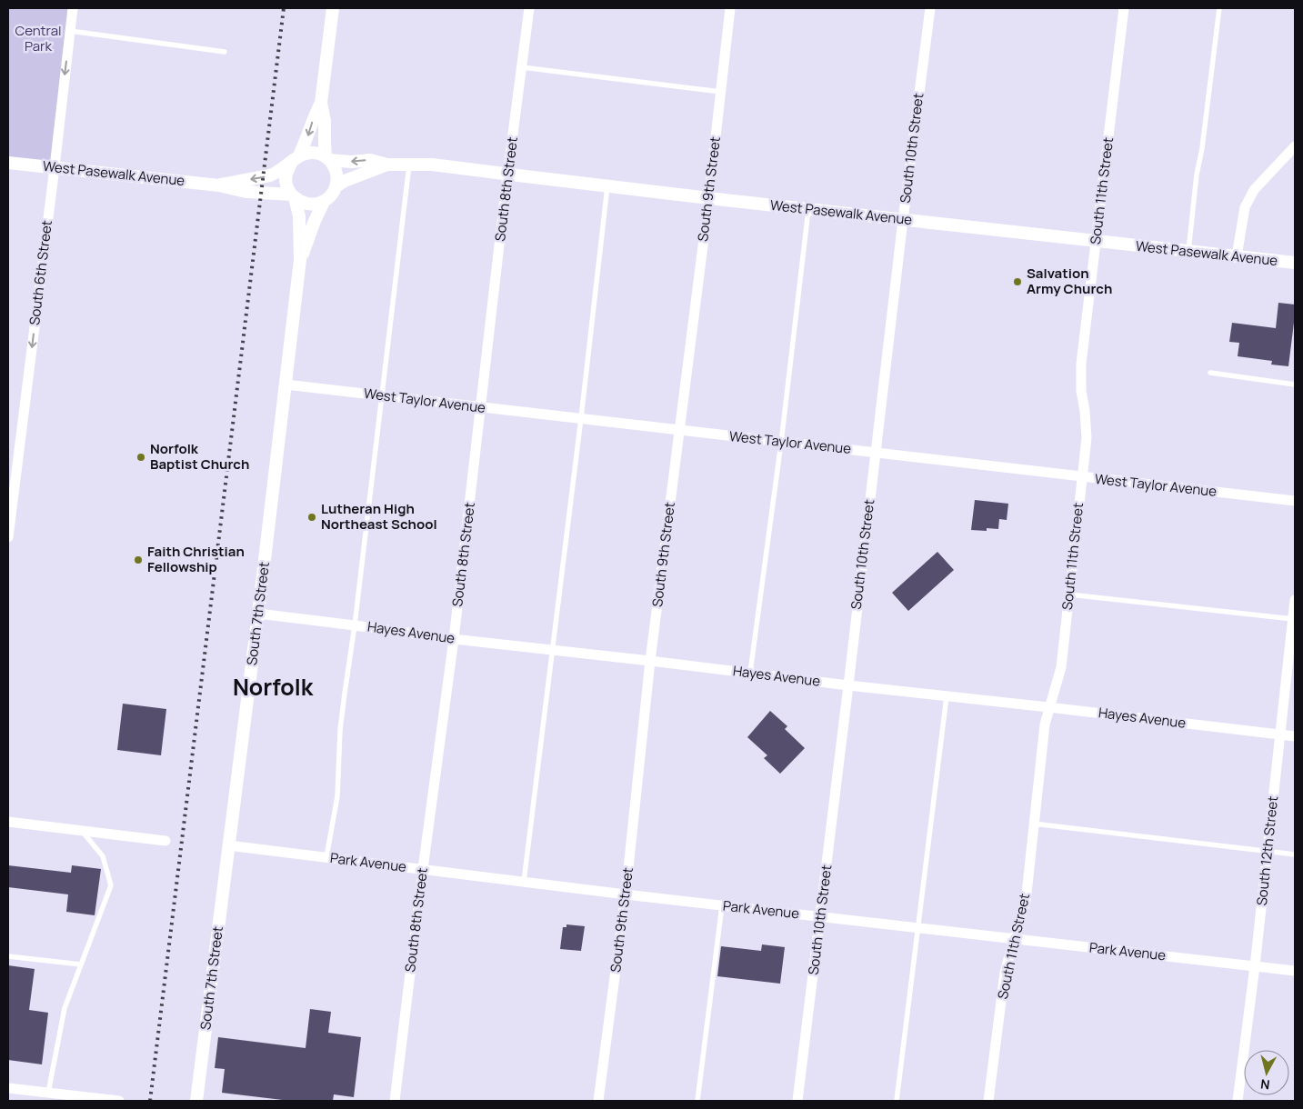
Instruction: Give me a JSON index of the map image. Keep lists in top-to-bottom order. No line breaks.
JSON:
{"streets":{"street":["South 10th Street","West Pasewalk Avenue","South 8th Street","South 9th Street","South 11th Street","South 6th Street","West Taylor Avenue","South 7th Street","Hayes Avenue","South 12th Street","Park Avenue"]},"crossings":[["South 10th Street","West Pasewalk Avenue"],["South 10th Street","West Taylor Avenue"],["South 10th Street","Hayes Avenue"],["South 10th Street","Park Avenue"],["West Pasewalk Avenue","South 8th Street"],["West Pasewalk Avenue","South 9th Street"],["West Pasewalk Avenue","South 11th Street"],["West Pasewalk Avenue","South 6th Street"],["West Pasewalk Avenue","South 7th Street"],["South 8th Street","West Taylor Avenue"],["South 8th Street","Hayes Avenue"],["South 8th Street","Park Avenue"],["South 9th Street","West Taylor Avenue"],["South 9th Street","Hayes Avenue"],["South 9th Street","Park Avenue"],["South 11th Street","West Taylor Avenue"],["South 11th Street","Hayes Avenue"],["South 11th Street","Park Avenue"],["West Taylor Avenue","South 7th Street"],["South 7th Street","Hayes Avenue"],["South 7th Street","Park Avenue"],["Hayes Avenue","South 12th Street"],["South 12th Street","Park Avenue"]],"one_way":["South 6th Street"],"districts":["Norfolk"],"parks":["Central Park"],"places":["Salvation Army Church","Norfolk Baptist Church","Lutheran High Northeast School","Faith Christian Fellowship"],"north":"bottom"}
